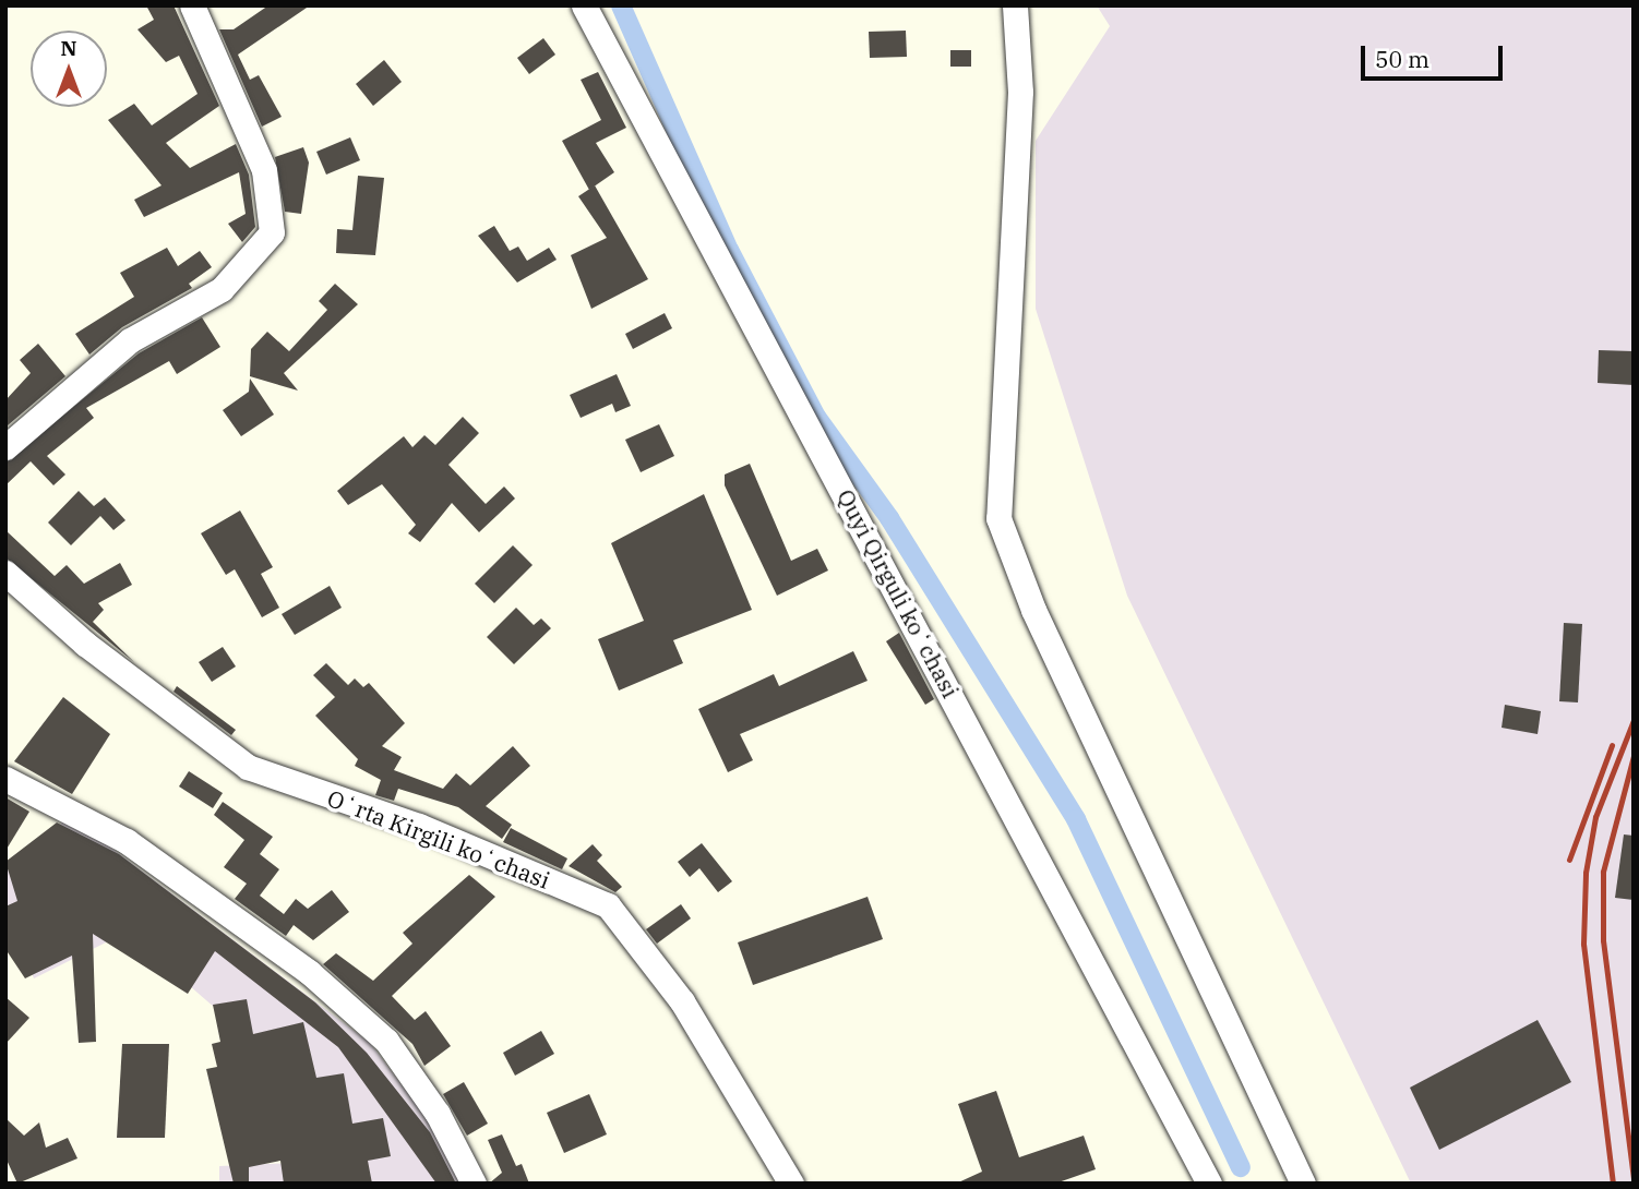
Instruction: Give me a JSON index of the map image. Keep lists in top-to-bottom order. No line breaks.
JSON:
{"streets":{"street":["Quyi Qirguli koʻchasi","Oʻrta Kirgili koʻchasi"]},"scale_bar":"50 m","north":"top"}
